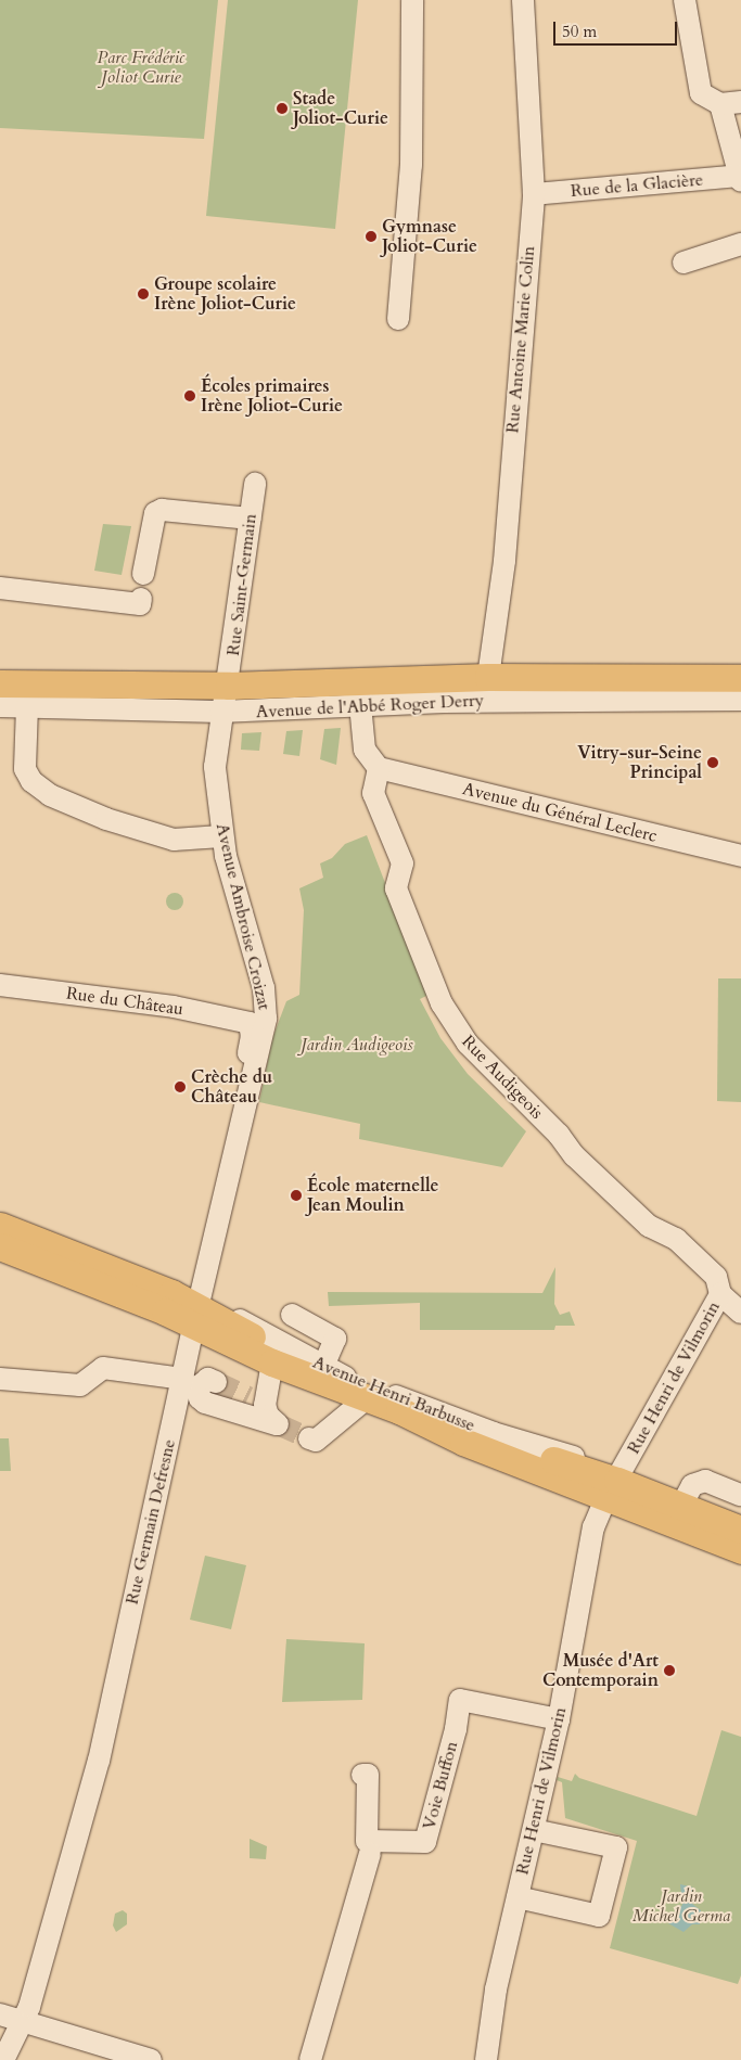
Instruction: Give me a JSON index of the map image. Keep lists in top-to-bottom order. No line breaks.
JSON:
{"streets":{"main road":["Avenue de l'Abbé Roger Derry","Avenue Henri Barbusse"],"street":["Rue de la Glacière","Rue Antoine Marie Colin","Rue Saint-Germain","Avenue du Général Leclerc","Avenue Ambroise Croizat","Rue du Château","Rue Audigeois","Rue Henri de Vilmorin","Rue Germain Defresne","Voie Buffon"]},"crossings":[["Rue de la Glacière","Rue Antoine Marie Colin"],["Rue Antoine Marie Colin","Avenue de l'Abbé Roger Derry"],["Rue Saint-Germain","Avenue de l'Abbé Roger Derry"],["Rue Saint-Germain","Avenue Ambroise Croizat"],["Avenue de l'Abbé Roger Derry","Avenue Ambroise Croizat"],["Avenue du Général Leclerc","Rue Audigeois"],["Avenue Ambroise Croizat","Rue du Château"],["Avenue Ambroise Croizat","Rue Germain Defresne"],["Rue du Château","Rue Germain Defresne"],["Rue Audigeois","Rue Henri de Vilmorin"],["Rue Henri de Vilmorin","Avenue Henri Barbusse"],["Rue Henri de Vilmorin","Voie Buffon"],["Avenue Henri Barbusse","Rue Germain Defresne"]],"parks":["Parc Frédéric Joliot Curie","Jardin Audigeois","Jardin Michel Germa"],"places":["Stade Joliot-Curie","Gymnase Joliot-Curie","Groupe scolaire Irène Joliot-Curie","Écoles primaires Irène Joliot-Curie","Vitry-sur-Seine Principal","Crèche du Château","École maternelle Jean Moulin","Musée d'Art Contemporain"],"scale_bar":"50 m"}
